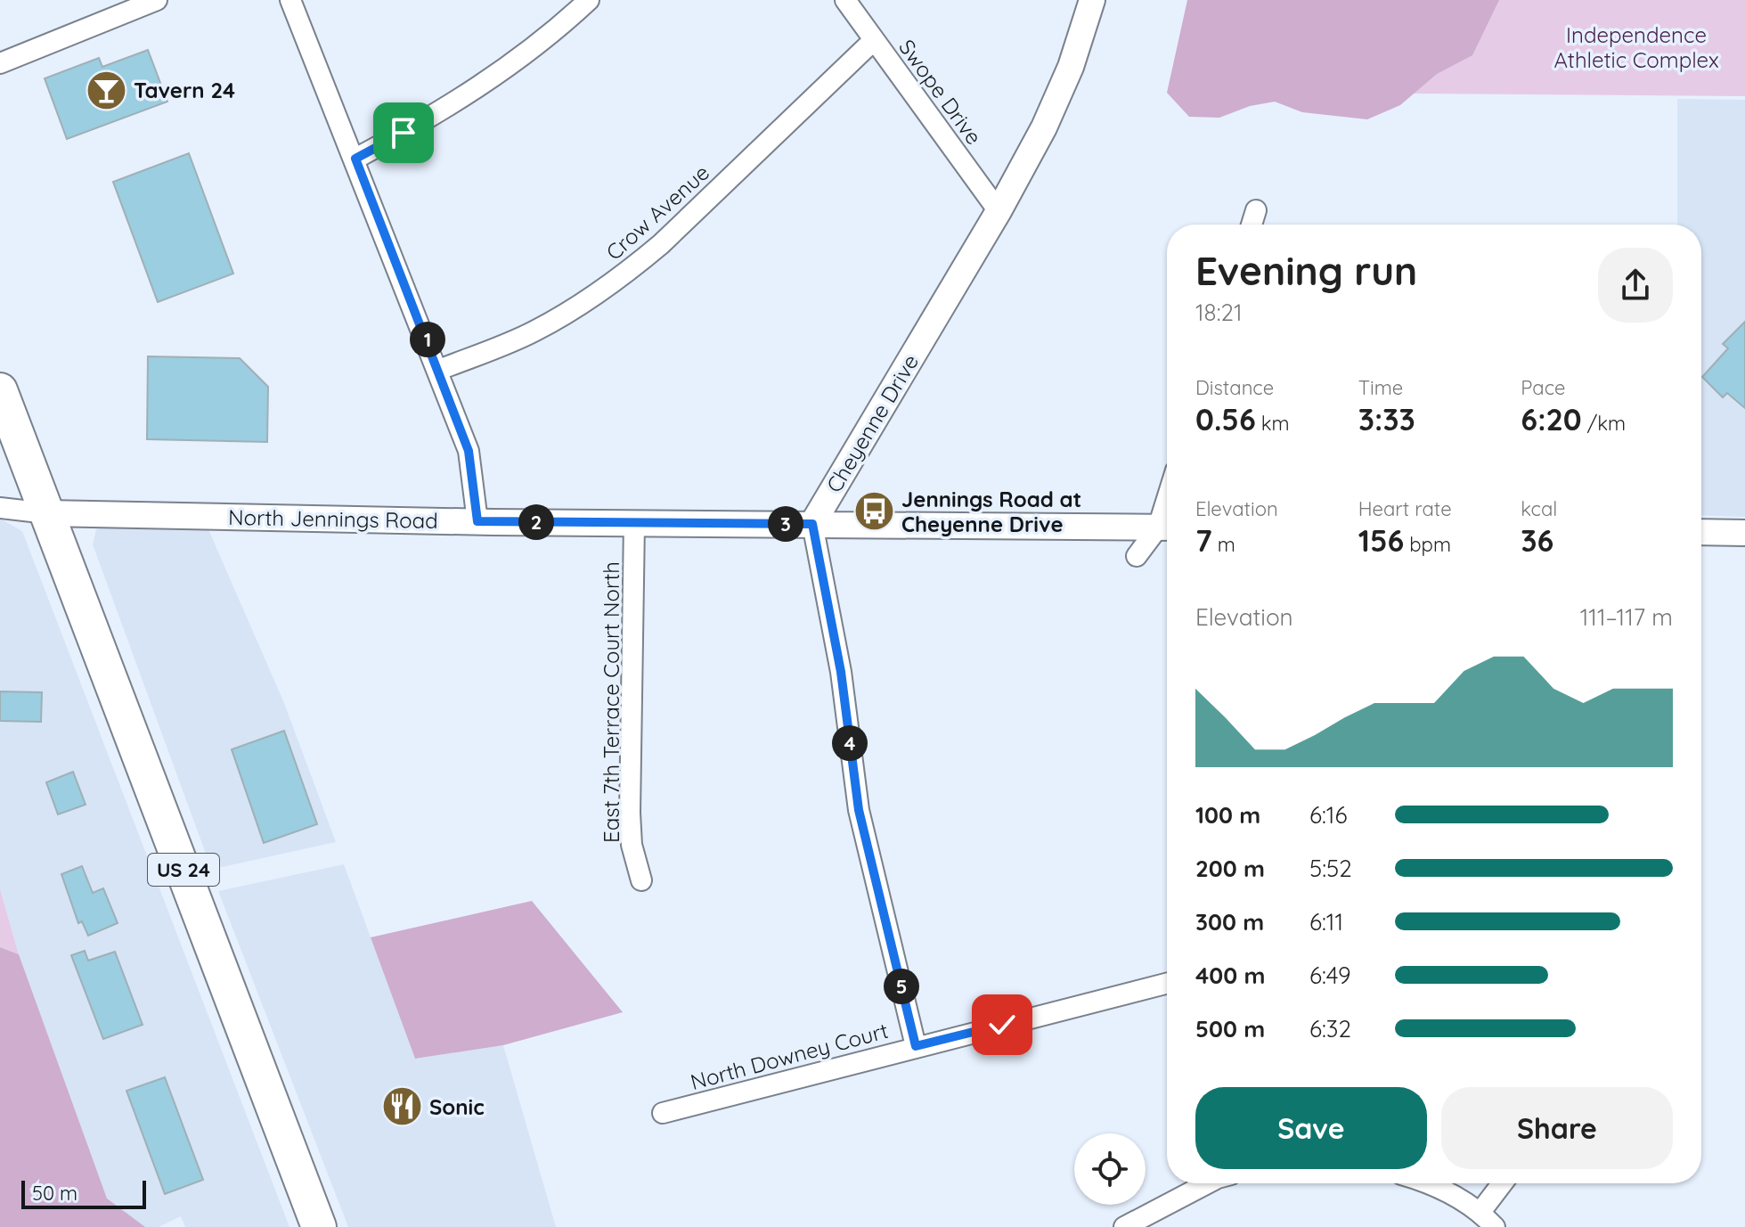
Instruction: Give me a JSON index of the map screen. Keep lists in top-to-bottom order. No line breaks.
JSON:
{"streets":{"highway":["US 24"],"street":["Swope Drive","Crow Avenue","Cheyenne Drive","North Jennings Road","East 7th Terrace Court North","North Downey Court"]},"crossings":[["Swope Drive","Crow Avenue"],["Swope Drive","Cheyenne Drive"],["Cheyenne Drive","North Jennings Road"],["North Jennings Road","East 7th Terrace Court North"],["North Jennings Road","US 24"]],"parks":["Independence Athletic Complex"],"places":{"bar":["Tavern 24"],"bus stop":["Jennings Road at Cheyenne Drive"],"restaurant":["Sonic"]},"scale_bar":"50 m","page":{"heading":["Evening run","18:21"],"pins":["1","2","3","4","5"],"stats":[["Distance","0.56 km"],["Time","3:33"],["Pace","6:20 /km"],["Elevation","7 m"],["Heart rate","156 bpm"],["kcal","36"]],"chart":["Elevation","111–117 m"],"list":[{"name":"100 m","note":"6:16"},{"name":"200 m","note":"5:52"},{"name":"300 m","note":"6:11"},{"name":"400 m","note":"6:49"},{"name":"500 m","note":"6:32"}],"buttons":["Save","Share"],"scale":"50 m"}}
